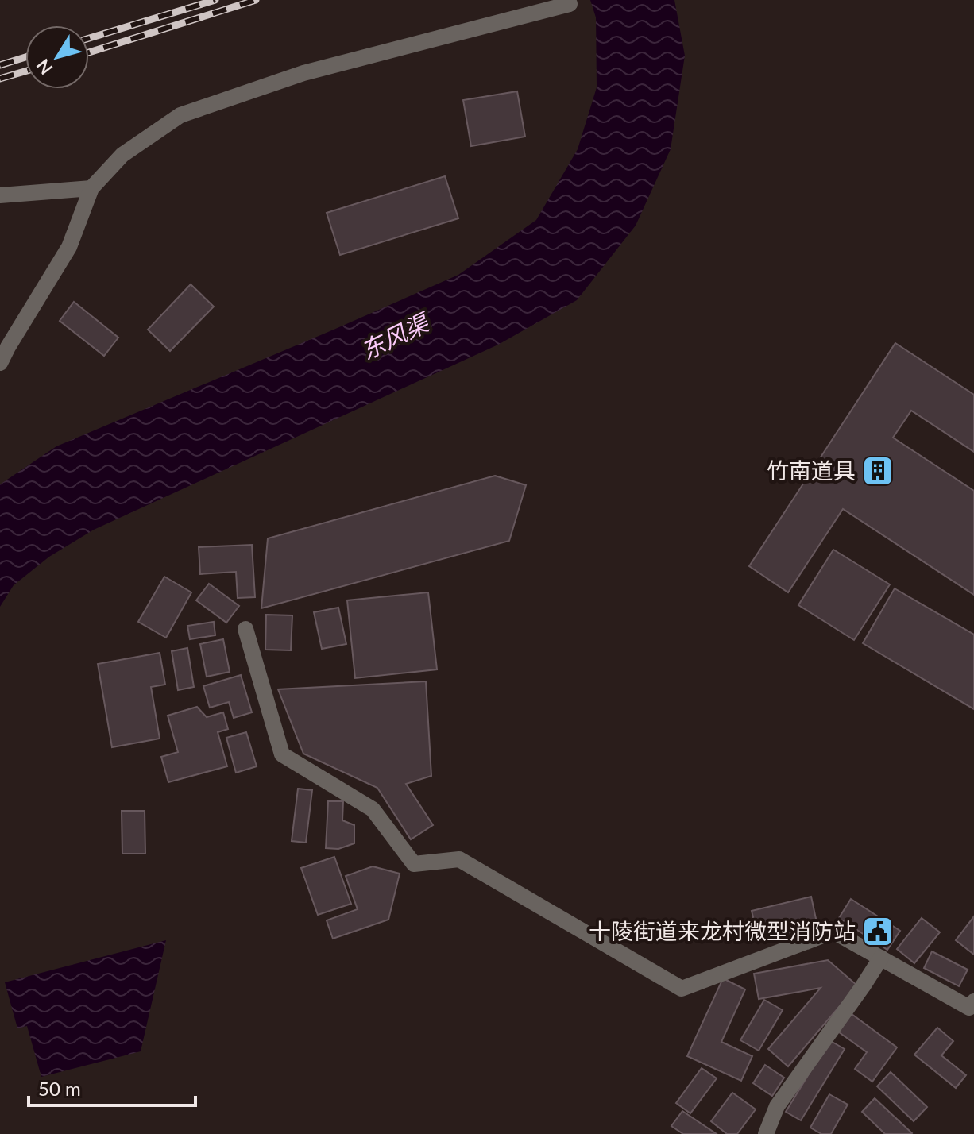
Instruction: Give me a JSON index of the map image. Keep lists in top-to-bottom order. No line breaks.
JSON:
{"water":["东风渠"],"places":{"building":["竹南道具"],"public building":["十陵街道来龙村微型消防站"]},"scale_bar":"50 m","north":"bottom left"}
